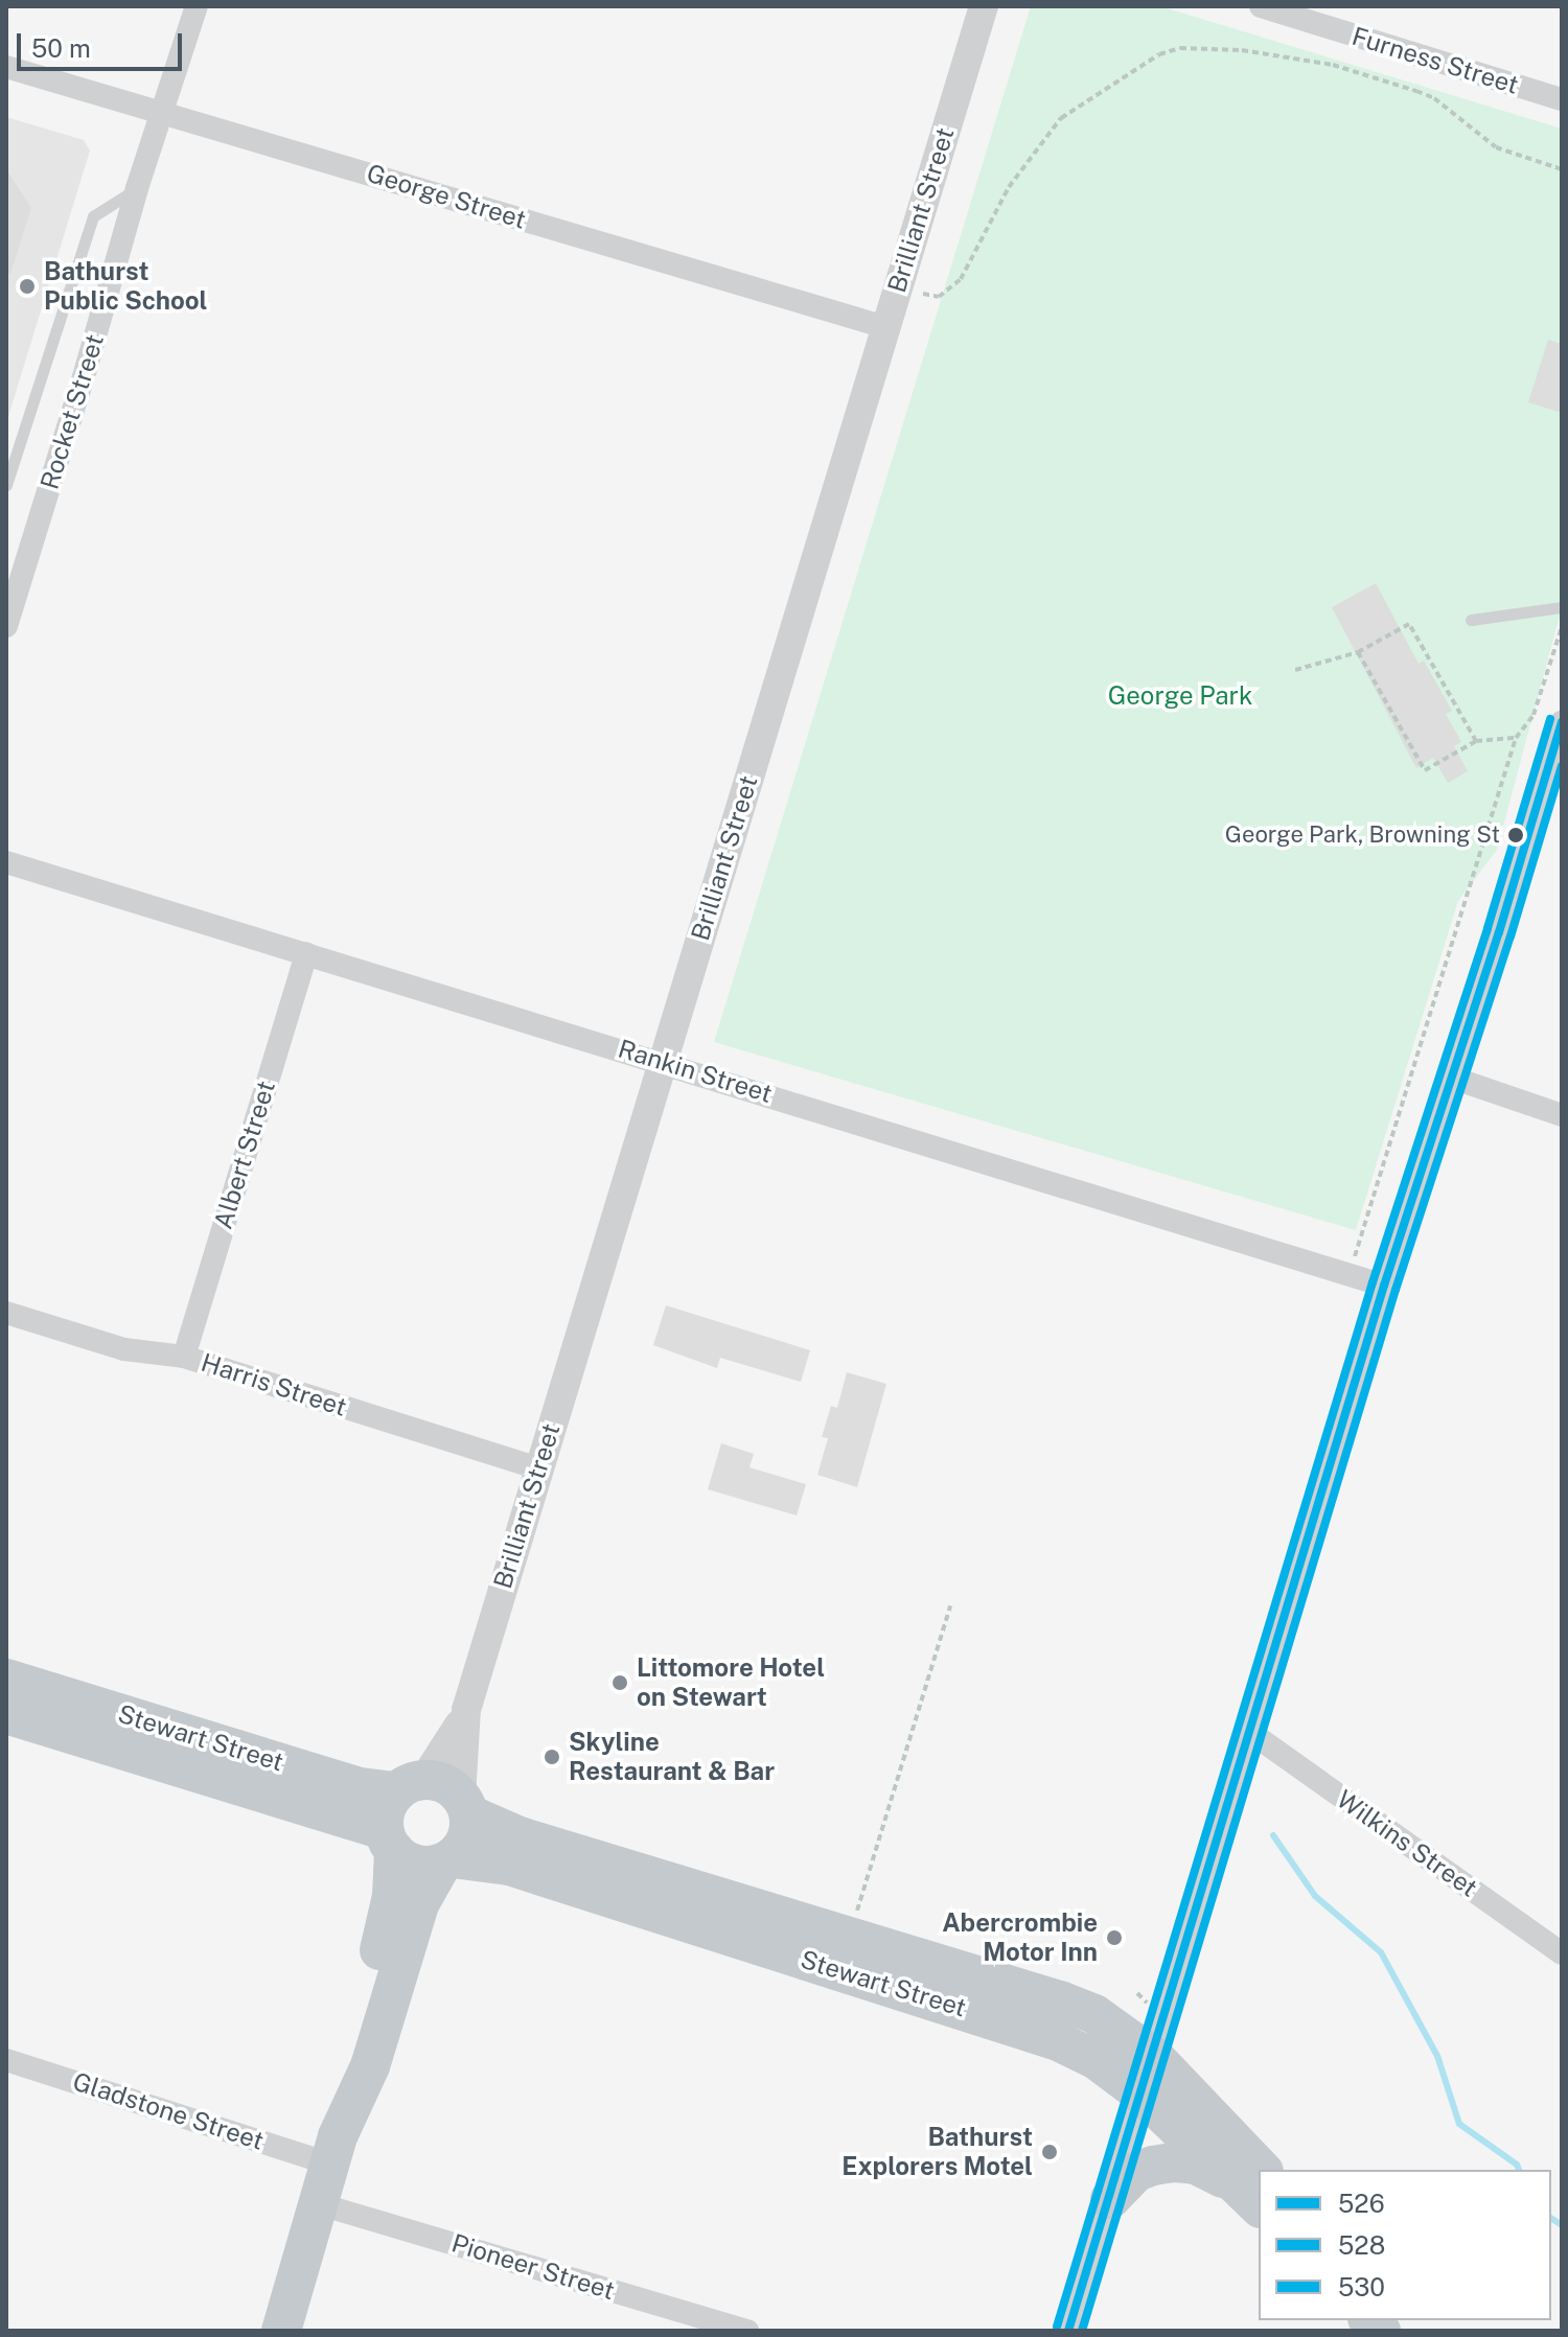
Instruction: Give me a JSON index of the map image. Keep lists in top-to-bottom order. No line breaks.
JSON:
{"streets":{"highway":["Stewart Street"],"street":["Furness Street","George Street","Brilliant Street","Rocket Street","Rankin Street","Albert Street","Harris Street","Wilkins Street","Gladstone Street","Pioneer Street"]},"crossings":[["George Street","Brilliant Street"],["George Street","Rocket Street"],["Brilliant Street","Rankin Street"],["Brilliant Street","Harris Street"],["Brilliant Street","Stewart Street"],["Rankin Street","Albert Street"],["Albert Street","Harris Street"]],"parks":["George Park"],"places":["Bathurst Public School","George Park, Browning St","Littomore Hotel on Stewart","Skyline Restaurant & Bar","Abercrombie Motor Inn","Bathurst Explorers Motel"],"lines":["transit line 530","transit line 526","transit line 528"],"legend":["526","528","530"],"scale_bar":"50 m"}
